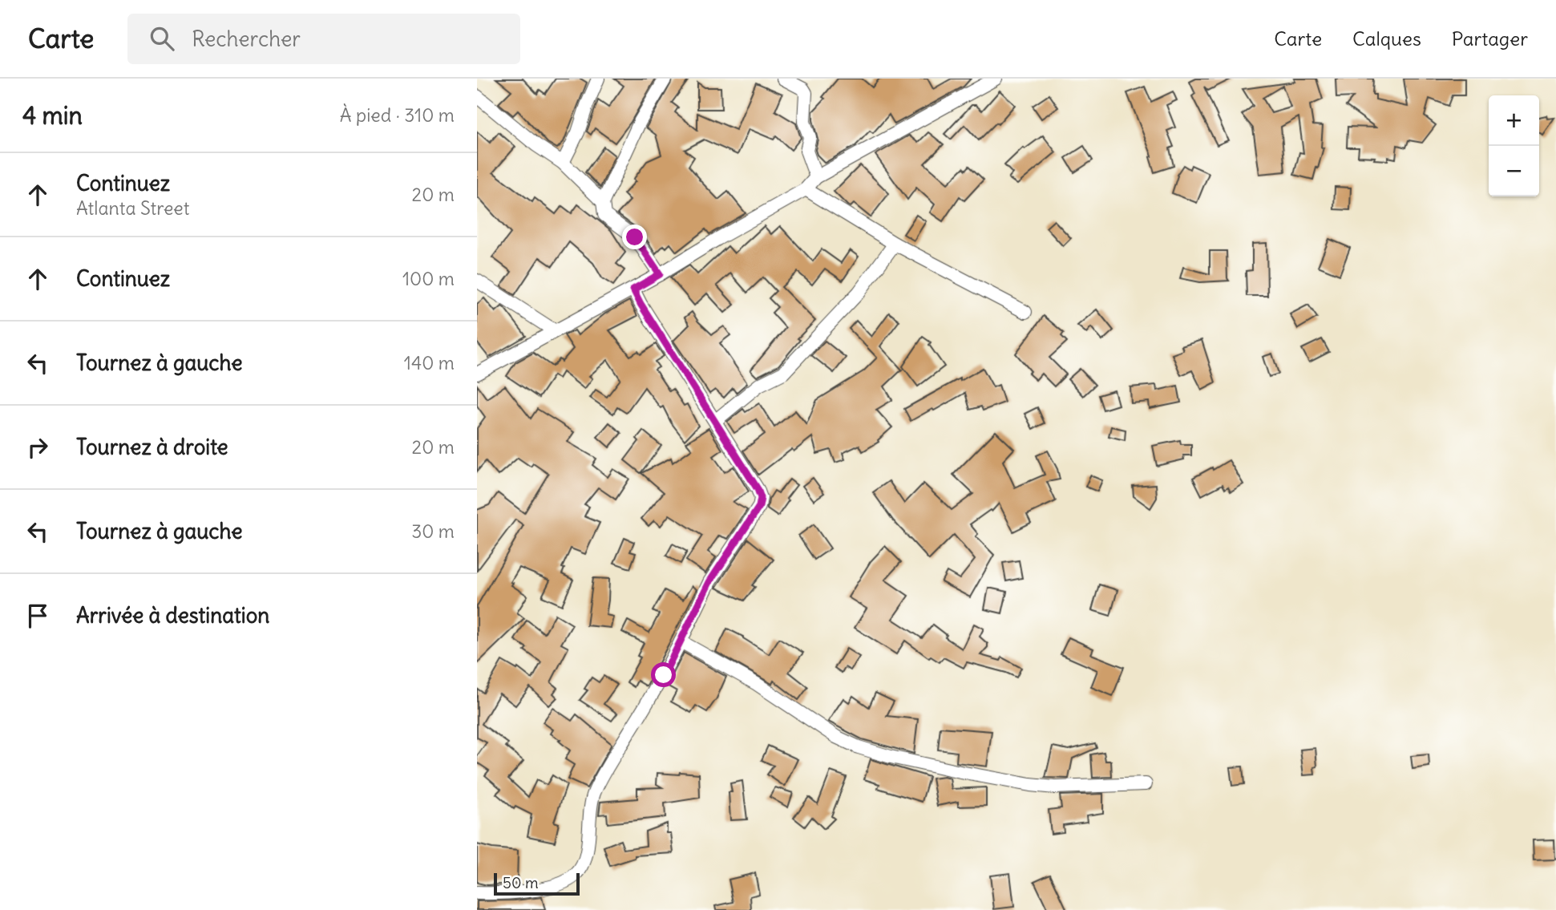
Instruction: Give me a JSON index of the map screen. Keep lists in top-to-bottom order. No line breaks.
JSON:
{"scale_bar":"50 m","page":{"header":"Carte","search":"Rechercher","nav":["Carte","Calques","Partager"],"heading":["4 min","À pied · 310 m"],"map_buttons":["+","−"],"list":[["Continuez","Atlanta Street","20 m"],["Continuez","100 m"],["Tournez à gauche","140 m"],["Tournez à droite","20 m"],["Tournez à gauche","30 m"],"Arrivée à destination"],"scale":"50 m"}}
